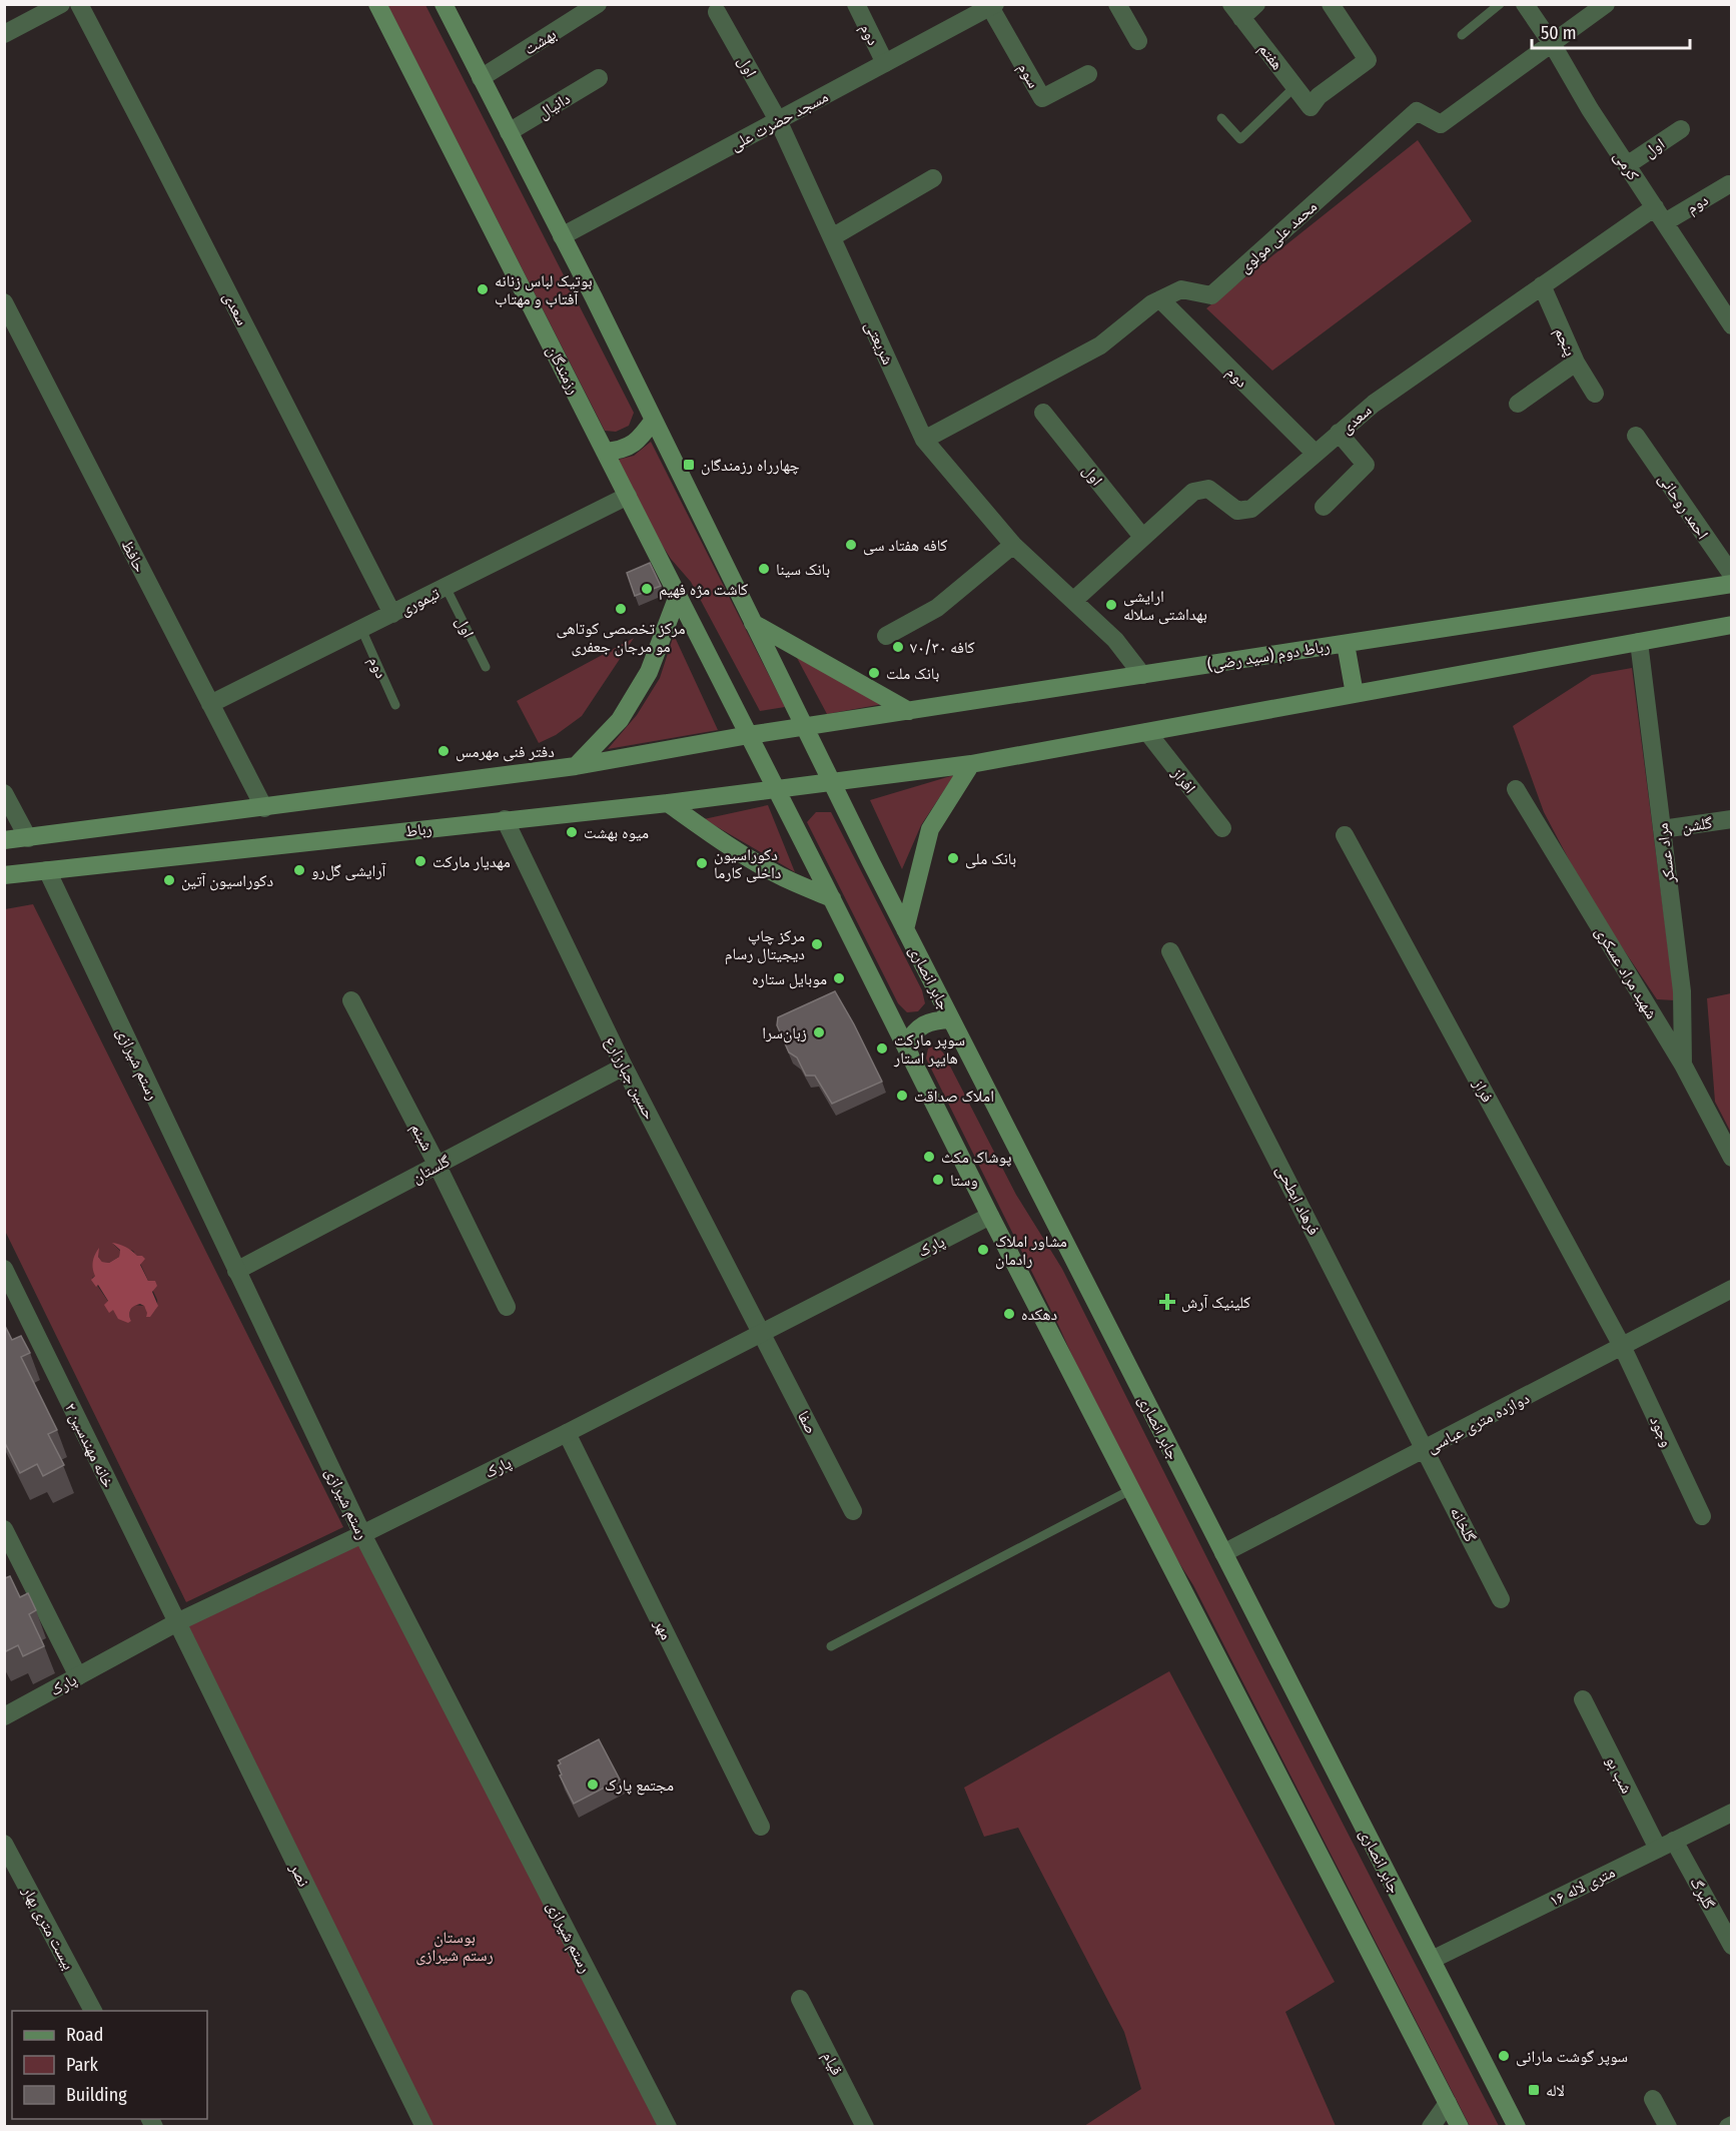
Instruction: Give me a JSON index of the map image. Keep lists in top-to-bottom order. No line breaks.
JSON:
{"streets":{"main road":["رزمندگان","رباط دوم (سید رضی)","رباط","جابر انصاری"],"street":["دوم","بهشت","هفتم","اول","سوم","دانیال","مسجد حضرت علی","کرمی","محمد علی مولوی","سعدی","پنجم","شریعتی","احمد روحانی","حافظ","تیموری","افراز","گلشن","مراد عسکر","شهید مراد عسکری","رستم شیرازی","حسین جبارزارع","فراز","شبنم","گلستان","فرهاد ابطحی","پارک","صفا","دوازده متری عباسی","وجود","خانه مهندسین ۲","گلخانه","مهر","شب بو","نصر","۱۶ متری لاله","گلبرگ","بیست متری بهار","قیام"]},"crossings":[["دوم","مسجد حضرت علی"],["دوم","کرمی"],["دوم","محمد علی مولوی"],["دوم","سعدی"],["دوم","تیموری"],["اول","مسجد حضرت علی"],["اول","کرمی"],["اول","سعدی"],["اول","شریعتی"],["اول","تیموری"],["سوم","مسجد حضرت علی"],["مسجد حضرت علی","شریعتی"],["کرمی","محمد علی مولوی"],["کرمی","سعدی"],["محمد علی مولوی","شریعتی"],["سعدی","پنجم"],["سعدی","شریعتی"],["سعدی","تیموری"],["شریعتی","رباط دوم (سید رضی)"],["رزمندگان","تیموری"],["حافظ","تیموری"],["رباط دوم (سید رضی)","جابر انصاری"],["گلشن","مراد عسکر"],["رباط","جابر انصاری"],["رباط","رستم شیرازی"],["رباط","حسین جبارزارع"],["مراد عسکر","شهید مراد عسکری"],["جابر انصاری","دوازده متری عباسی"],["جابر انصاری","۱۶ متری لاله"],["رستم شیرازی","گلستان"],["رستم شیرازی","پارک"],["حسین جبارزارع","گلستان"],["حسین جبارزارع","پارک"],["حسین جبارزارع","صفا"],["فراز","دوازده متری عباسی"],["فراز","وجود"],["شبنم","گلستان"],["فرهاد ابطحی","دوازده متری عباسی"],["فرهاد ابطحی","گلخانه"],["پارک","صفا"],["پارک","خانه مهندسین ۲"],["پارک","مهر"],["پارک","نصر"],["دوازده متری عباسی","وجود"],["دوازده متری عباسی","گلخانه"],["خانه مهندسین ۲","نصر"],["شب بو","۱۶ متری لاله"],["۱۶ متری لاله","گلبرگ"]],"parks":["بوستان رستم شیرازی"],"places":{"other":["بوتیک لباس زنانه آفتاب و مهتاب","کافه هفتاد سی","بانک سینا","کاشت مژه فهیم","ارایشی بهداشتی سلاله","مرکز تخصصی کوتاهی مو مرجان جعفری","کافه ۷۰/۳۰","بانک ملت","دفتر فنی مهرمس","میوه بهشت","بانک ملی","مهدیار مارکت","دکوراسیون داخلی کارما","آرایشی گل‌رو","دکوراسیون آتین","مرکز چاپ دیجیتال رسام","موبایل ستاره","زبان‌سرا","سوپر مارکت هایپر استار","املاک صداقت","پوشاک مکث","وستا","مشاور املاک رادمان","دهکده","مجتمع پارک","سوپر گوشت مارانی"],"transit":["چهارراه رزمندگان","لاله"],"health":["کلینیک آرش"]},"legend":["Road","Park","Building"],"scale_bar":"50 m"}
